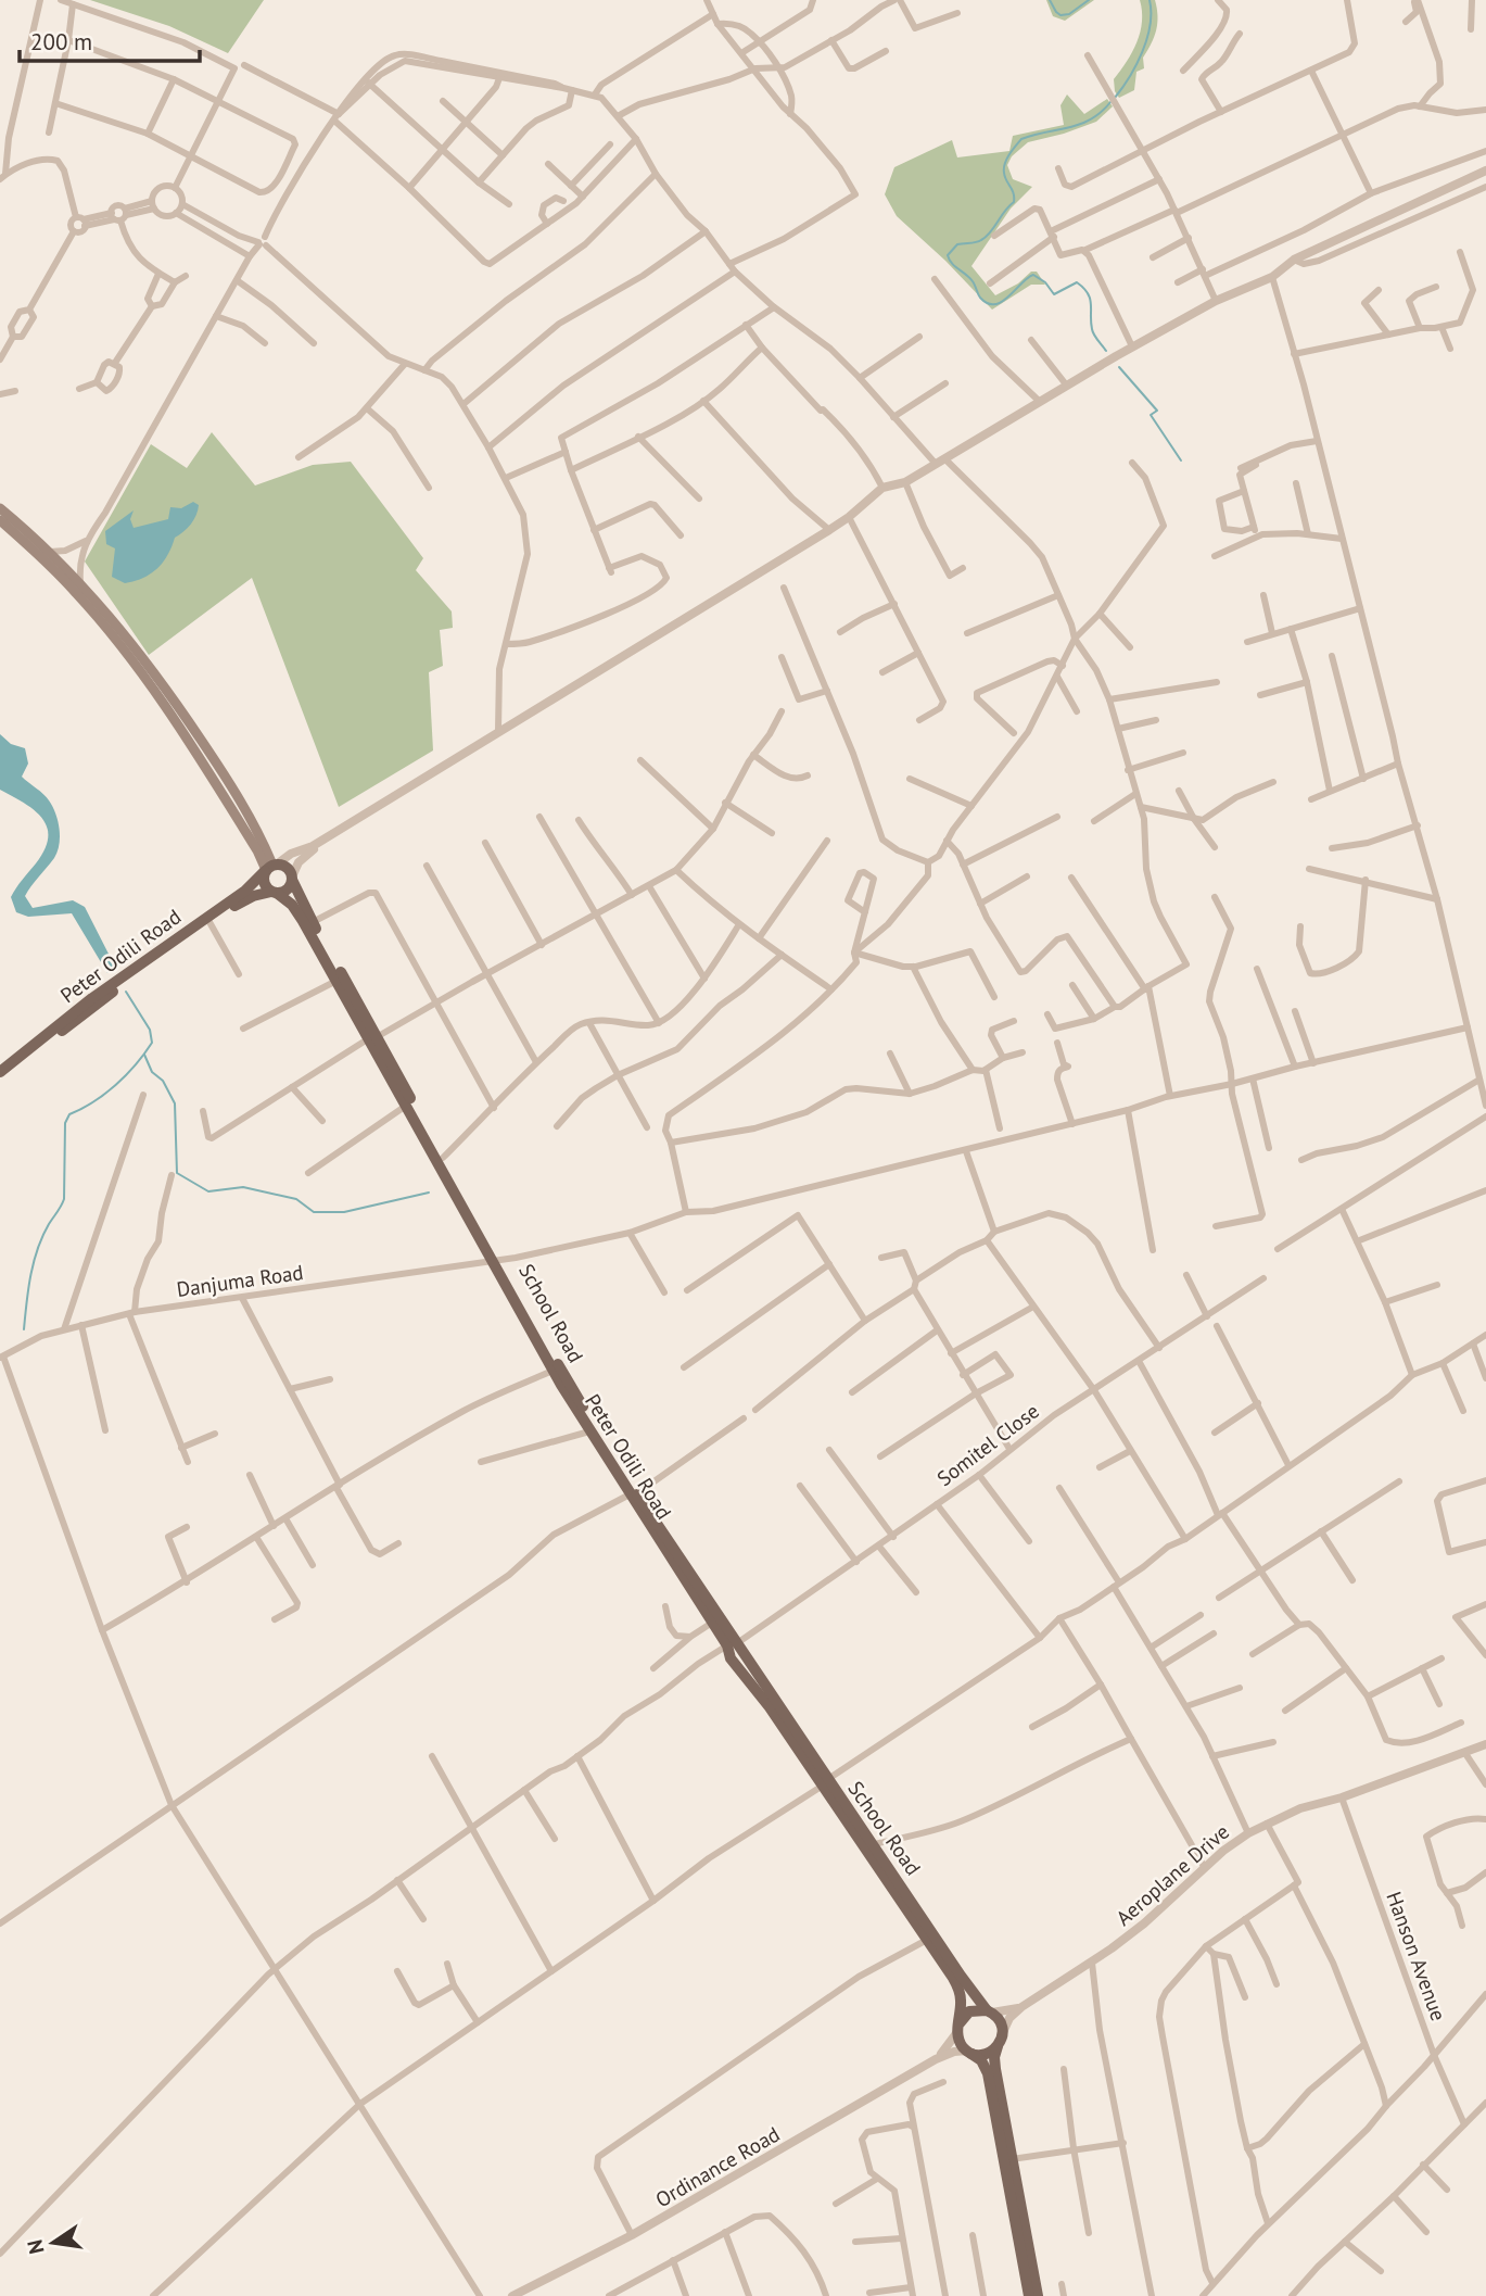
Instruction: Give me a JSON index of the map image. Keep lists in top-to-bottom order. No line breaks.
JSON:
{"streets":{"main road":["Peter Odili Road","School Road"],"street":["Danjuma Road","Somitel Close","Aeroplane Drive","Hanson Avenue","Ordinance Road"]},"crossings":[["Peter Odili Road","Danjuma Road"],["Peter Odili Road","School Road"],["Peter Odili Road","Somitel Close"],["Danjuma Road","School Road"],["School Road","Somitel Close"],["Aeroplane Drive","Hanson Avenue"]],"scale_bar":"200 m","north":"left"}
